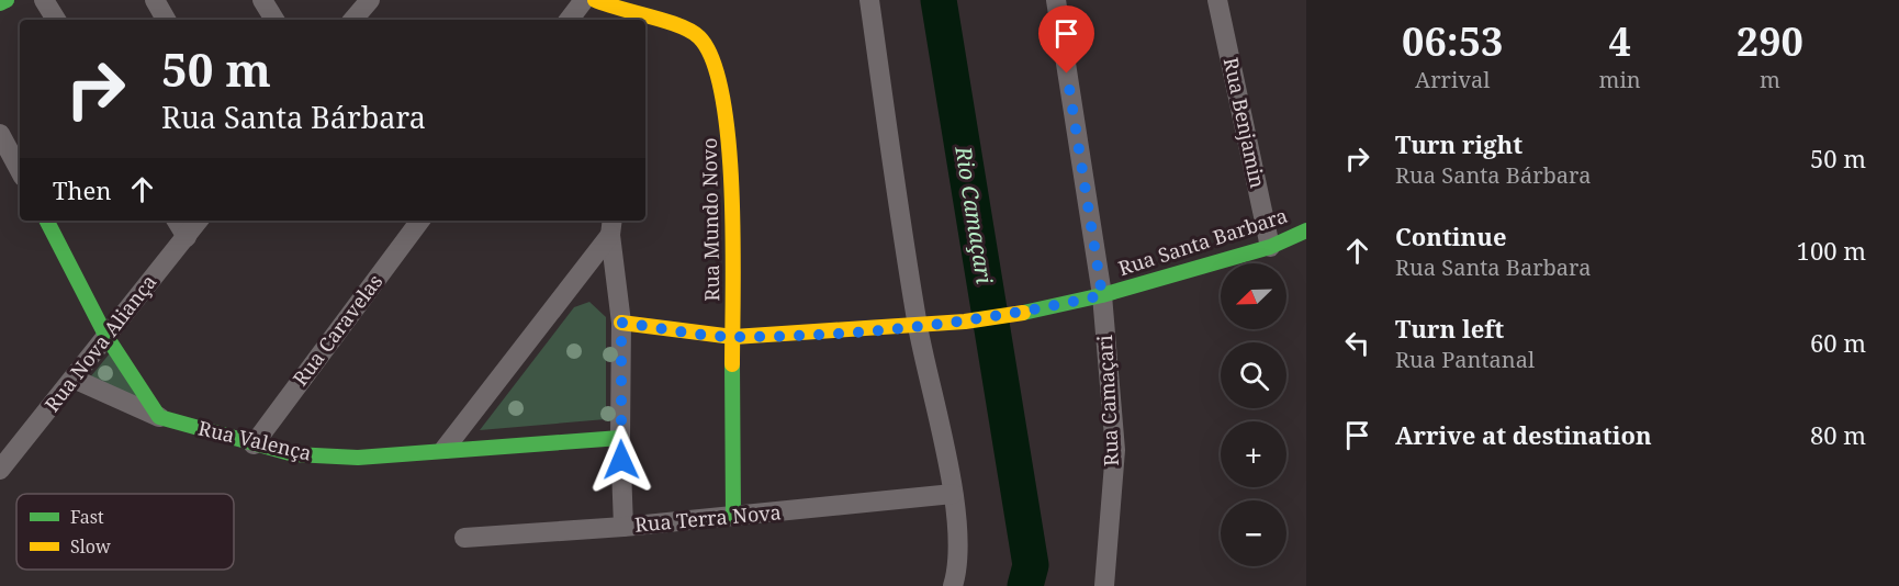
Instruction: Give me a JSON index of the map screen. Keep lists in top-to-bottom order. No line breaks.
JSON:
{"streets":{"street":["Rua Benjamin","Rua Mundo Novo","Rua Santa Barbara","Rua Caravelas","Rua Nova Aliança","Rua Camaçari","Rua Valença","Rua Terra Nova"]},"crossings":[["Rua Benjamin","Rua Santa Barbara"],["Rua Mundo Novo","Rua Santa Barbara"],["Rua Mundo Novo","Rua Terra Nova"],["Rua Santa Barbara","Rua Camaçari"],["Rua Caravelas","Rua Valença"]],"water":["Rio Camaçari"],"legend":["Fast","Slow"],"north":"bottom left","page":{"eta":["06:53","Arrival","4","min","290","m"],"turn":["50 m","Rua Santa Bárbara"],"list":[{"name":"Turn right","note":"Rua Santa Bárbara","value":"50 m"},{"name":"Continue","note":"Rua Santa Barbara","value":"100 m"},{"name":"Turn left","note":"Rua Pantanal","value":"60 m"},{"name":"Arrive at destination","value":"80 m"}],"then":"Then","map_buttons":["+","−"]}}
